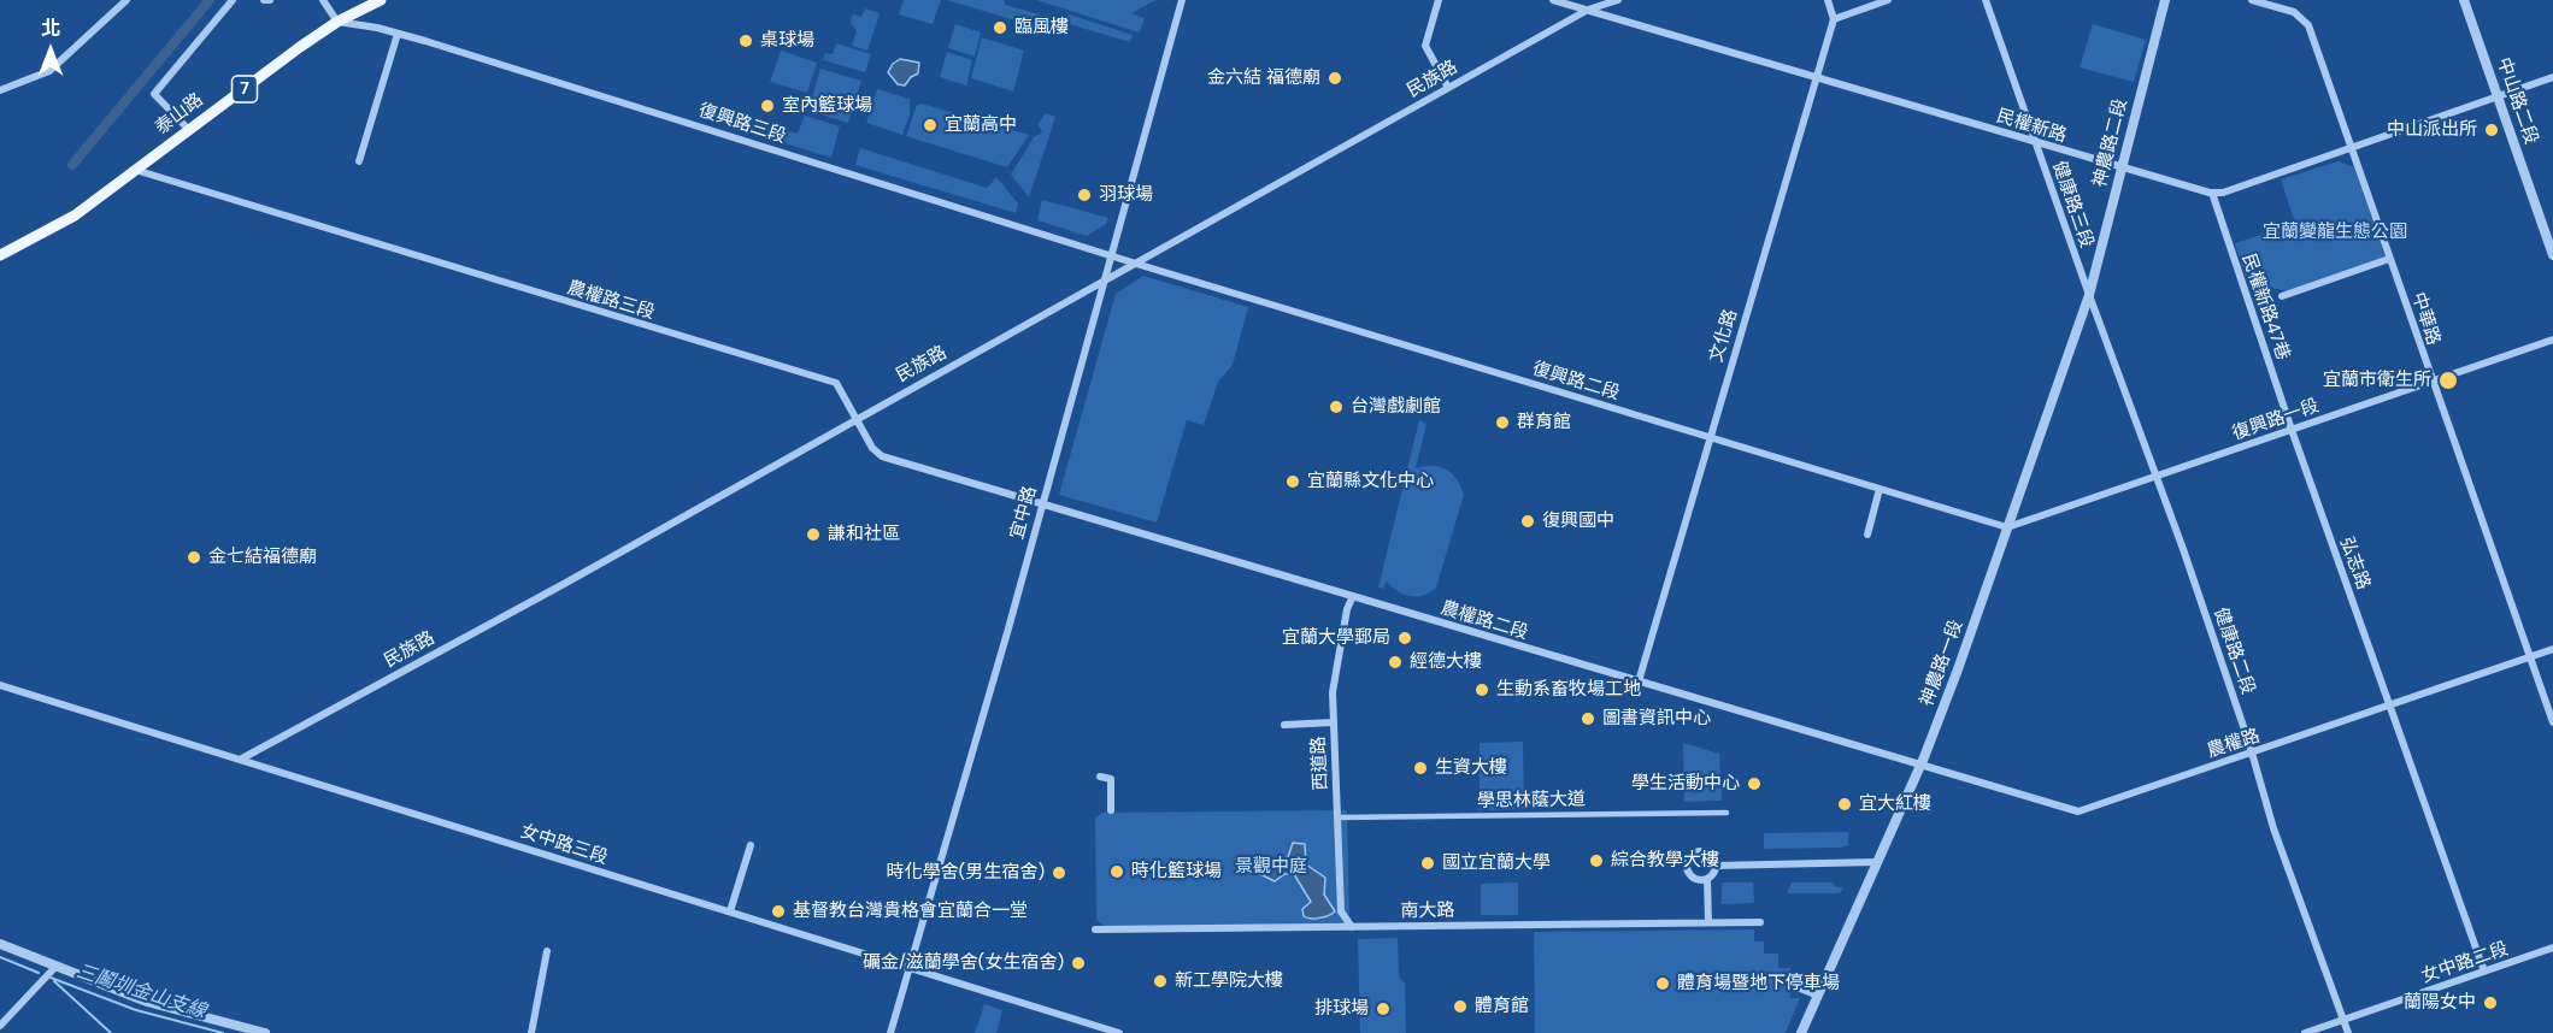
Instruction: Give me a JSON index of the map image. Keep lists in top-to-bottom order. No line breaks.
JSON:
{"streets":{"main road":["7","泰山路"],"street":["民族路","中山路二段","復興路三段","民權新路","神農路二段","健康路三段","農權路三段","民權新路47巷","中華路","文化路","復興路二段","復興路一段","宜中路","弘志路","農權路二段","健康路二段","神農路一段","農權路","西道路","學思林蔭大道","女中路三段","南大路","女中路二段"]},"crossings":[["民族路","復興路三段"],["民族路","民權新路"],["民族路","農權路三段"],["民族路","復興路二段"],["民族路","宜中路"],["民族路","女中路三段"],["中山路二段","民權新路"],["泰山路","復興路三段"],["泰山路","農權路三段"],["復興路三段","復興路二段"],["復興路三段","宜中路"],["民權新路","神農路二段"],["民權新路","健康路三段"],["民權新路","民權新路47巷"],["民權新路","中華路"],["民權新路","文化路"],["神農路二段","健康路三段"],["神農路二段","健康路二段"],["神農路二段","神農路一段"],["健康路三段","健康路二段"],["健康路三段","神農路一段"],["農權路三段","宜中路"],["農權路三段","農權路二段"],["民權新路47巷","復興路一段"],["民權新路47巷","弘志路"],["中華路","復興路一段"],["中華路","農權路"],["文化路","復興路二段"],["文化路","農權路二段"],["復興路二段","復興路一段"],["復興路二段","神農路一段"],["復興路一段","弘志路"],["復興路一段","健康路二段"],["復興路一段","神農路一段"],["宜中路","農權路二段"],["宜中路","女中路三段"],["弘志路","農權路"],["弘志路","女中路二段"],["農權路二段","神農路一段"],["農權路二段","農權路"],["農權路二段","西道路"],["健康路二段","神農路一段"],["健康路二段","農權路"],["健康路二段","女中路二段"],["神農路一段","農權路"],["西道路","學思林蔭大道"],["西道路","南大路"]],"water":["三鬮圳金山支線"],"parks":["宜蘭變龍生態公園","景觀中庭"],"places":["臨風樓","桌球場","金六結 福德廟","室內籃球場","宜蘭高中","中山派出所","羽球場","宜蘭市衛生所","台灣戲劇館","群育館","宜蘭縣文化中心","復興國中","謙和社區","金七結福德廟","宜蘭大學郵局","經德大樓","生動系畜牧場工地","圖書資訊中心","生資大樓","學生活動中心","宜大紅樓","綜合教學大樓","國立宜蘭大學","時化籃球場","時化學舍(男生宿舍)","基督教台灣貴格會宜蘭合一堂","礪金/滋蘭學舍(女生宿舍)","新工學院大樓","體育場暨地下停車場","蘭陽女中","體育館","排球場"],"north":"top"}
